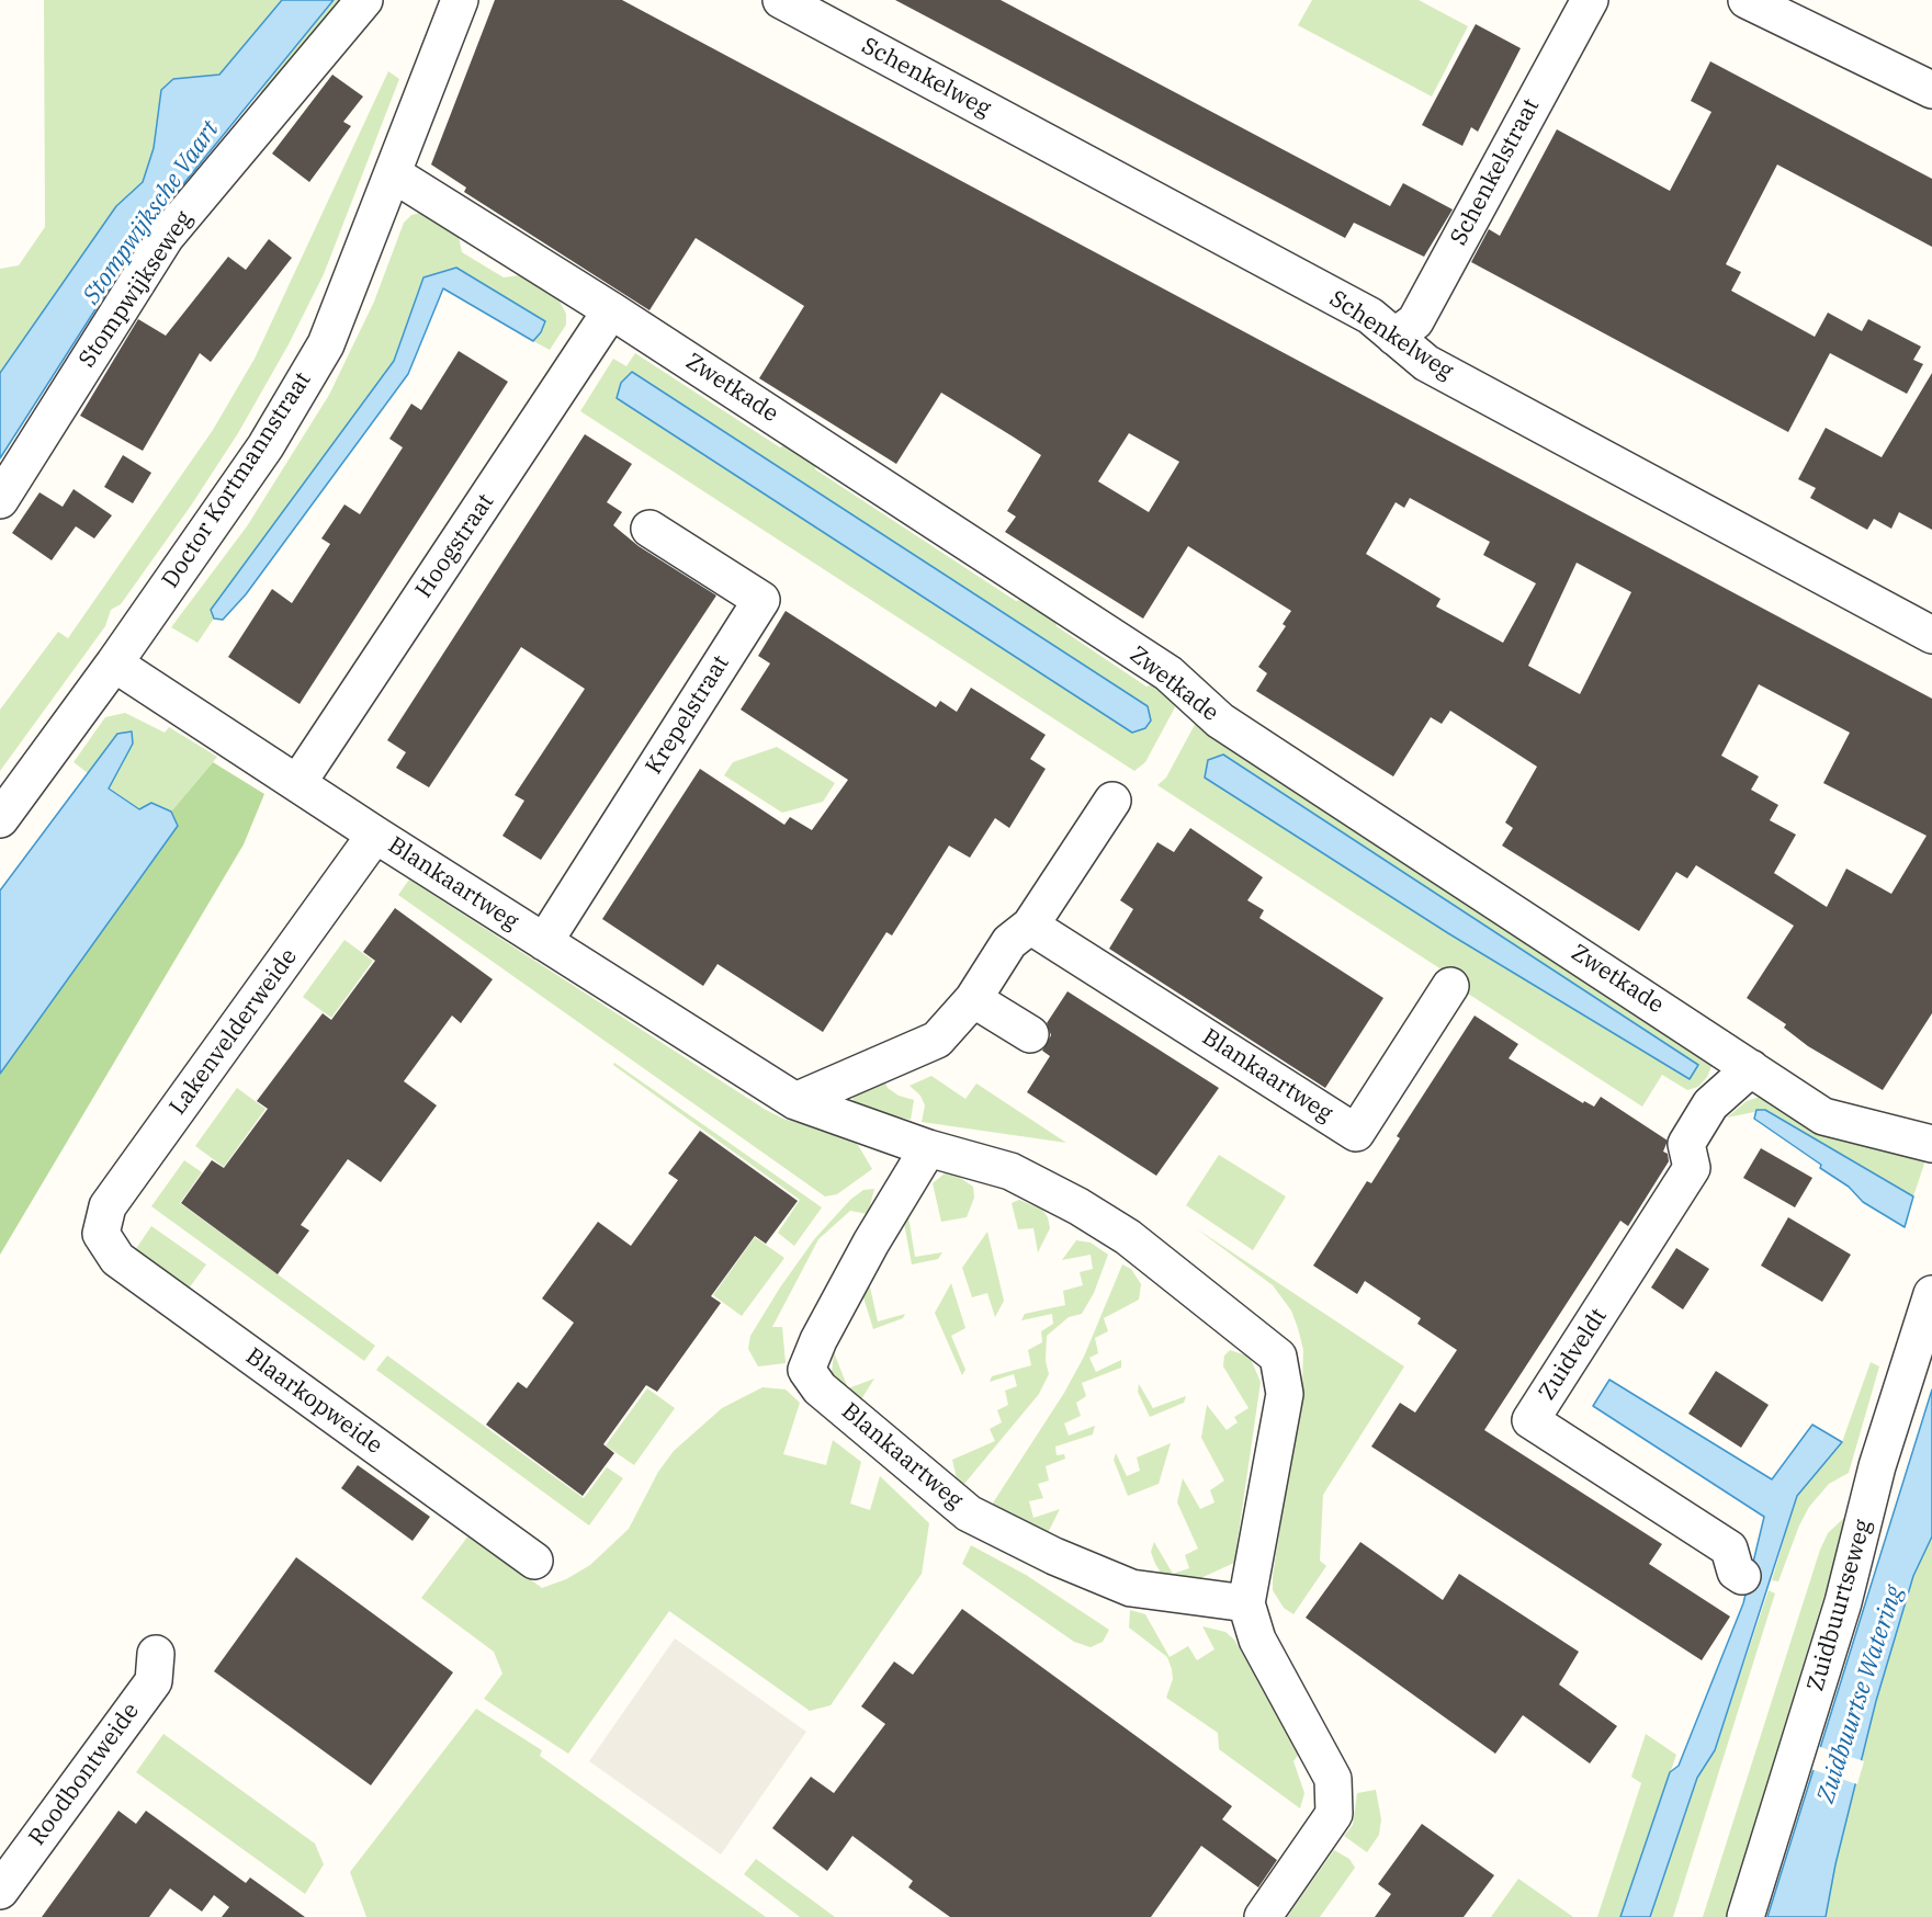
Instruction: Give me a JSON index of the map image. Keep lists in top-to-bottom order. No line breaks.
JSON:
{"streets":{"street":["Schenkelweg","Schenkelstraat","Stompwijkseweg","Zwetkade","Doctor Kortmannstraat","Hoogstraat","Krepelstraat","Blankaartweg","Lakenvelderweide","Zuidveldt","Blaarkopweide","Zuidbuurtseweg","Roodbontweide"]},"crossings":[["Schenkelweg","Schenkelstraat"],["Zwetkade","Doctor Kortmannstraat"],["Zwetkade","Hoogstraat"],["Zwetkade","Zuidveldt"],["Doctor Kortmannstraat","Blankaartweg"],["Hoogstraat","Blankaartweg"],["Krepelstraat","Blankaartweg"],["Blankaartweg","Lakenvelderweide"],["Lakenvelderweide","Blaarkopweide"]],"water":["Stompwijksche Vaart","Zuidbuurtse Watering"]}
